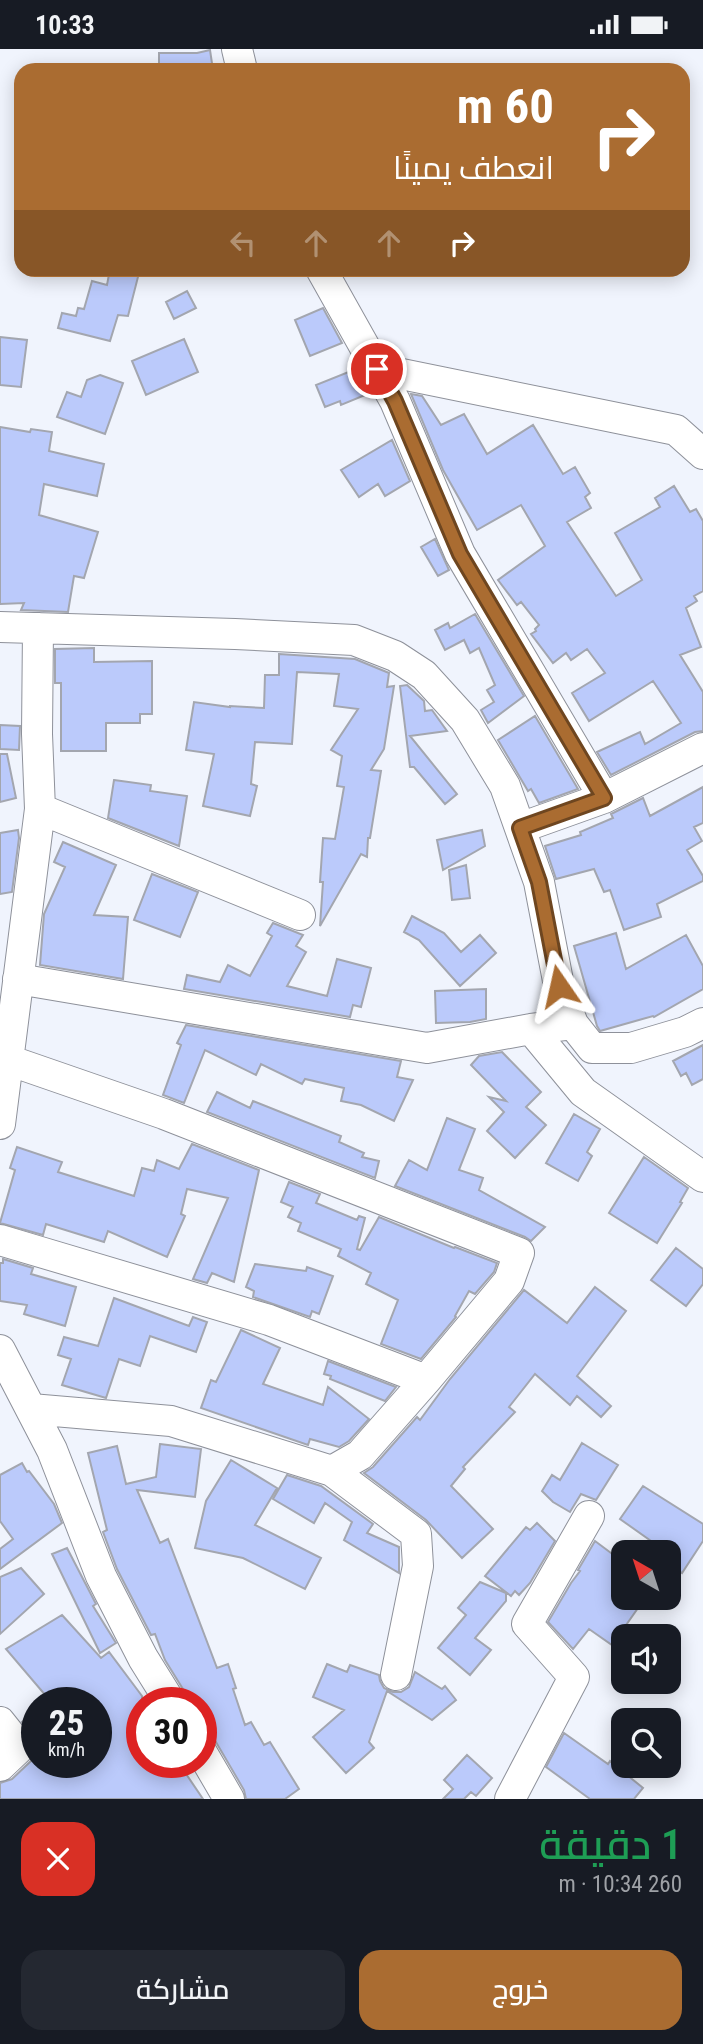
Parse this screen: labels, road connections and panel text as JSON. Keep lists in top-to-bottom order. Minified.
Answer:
{"north":"top left","page":{"status":"10:33","turn":["60 m","انعطف يمينًا"],"speed":"25 km/h","limit":"30","heading":["1 دقيقة","260 m · 10:34"],"buttons":["خروج","مشاركة"]}}
